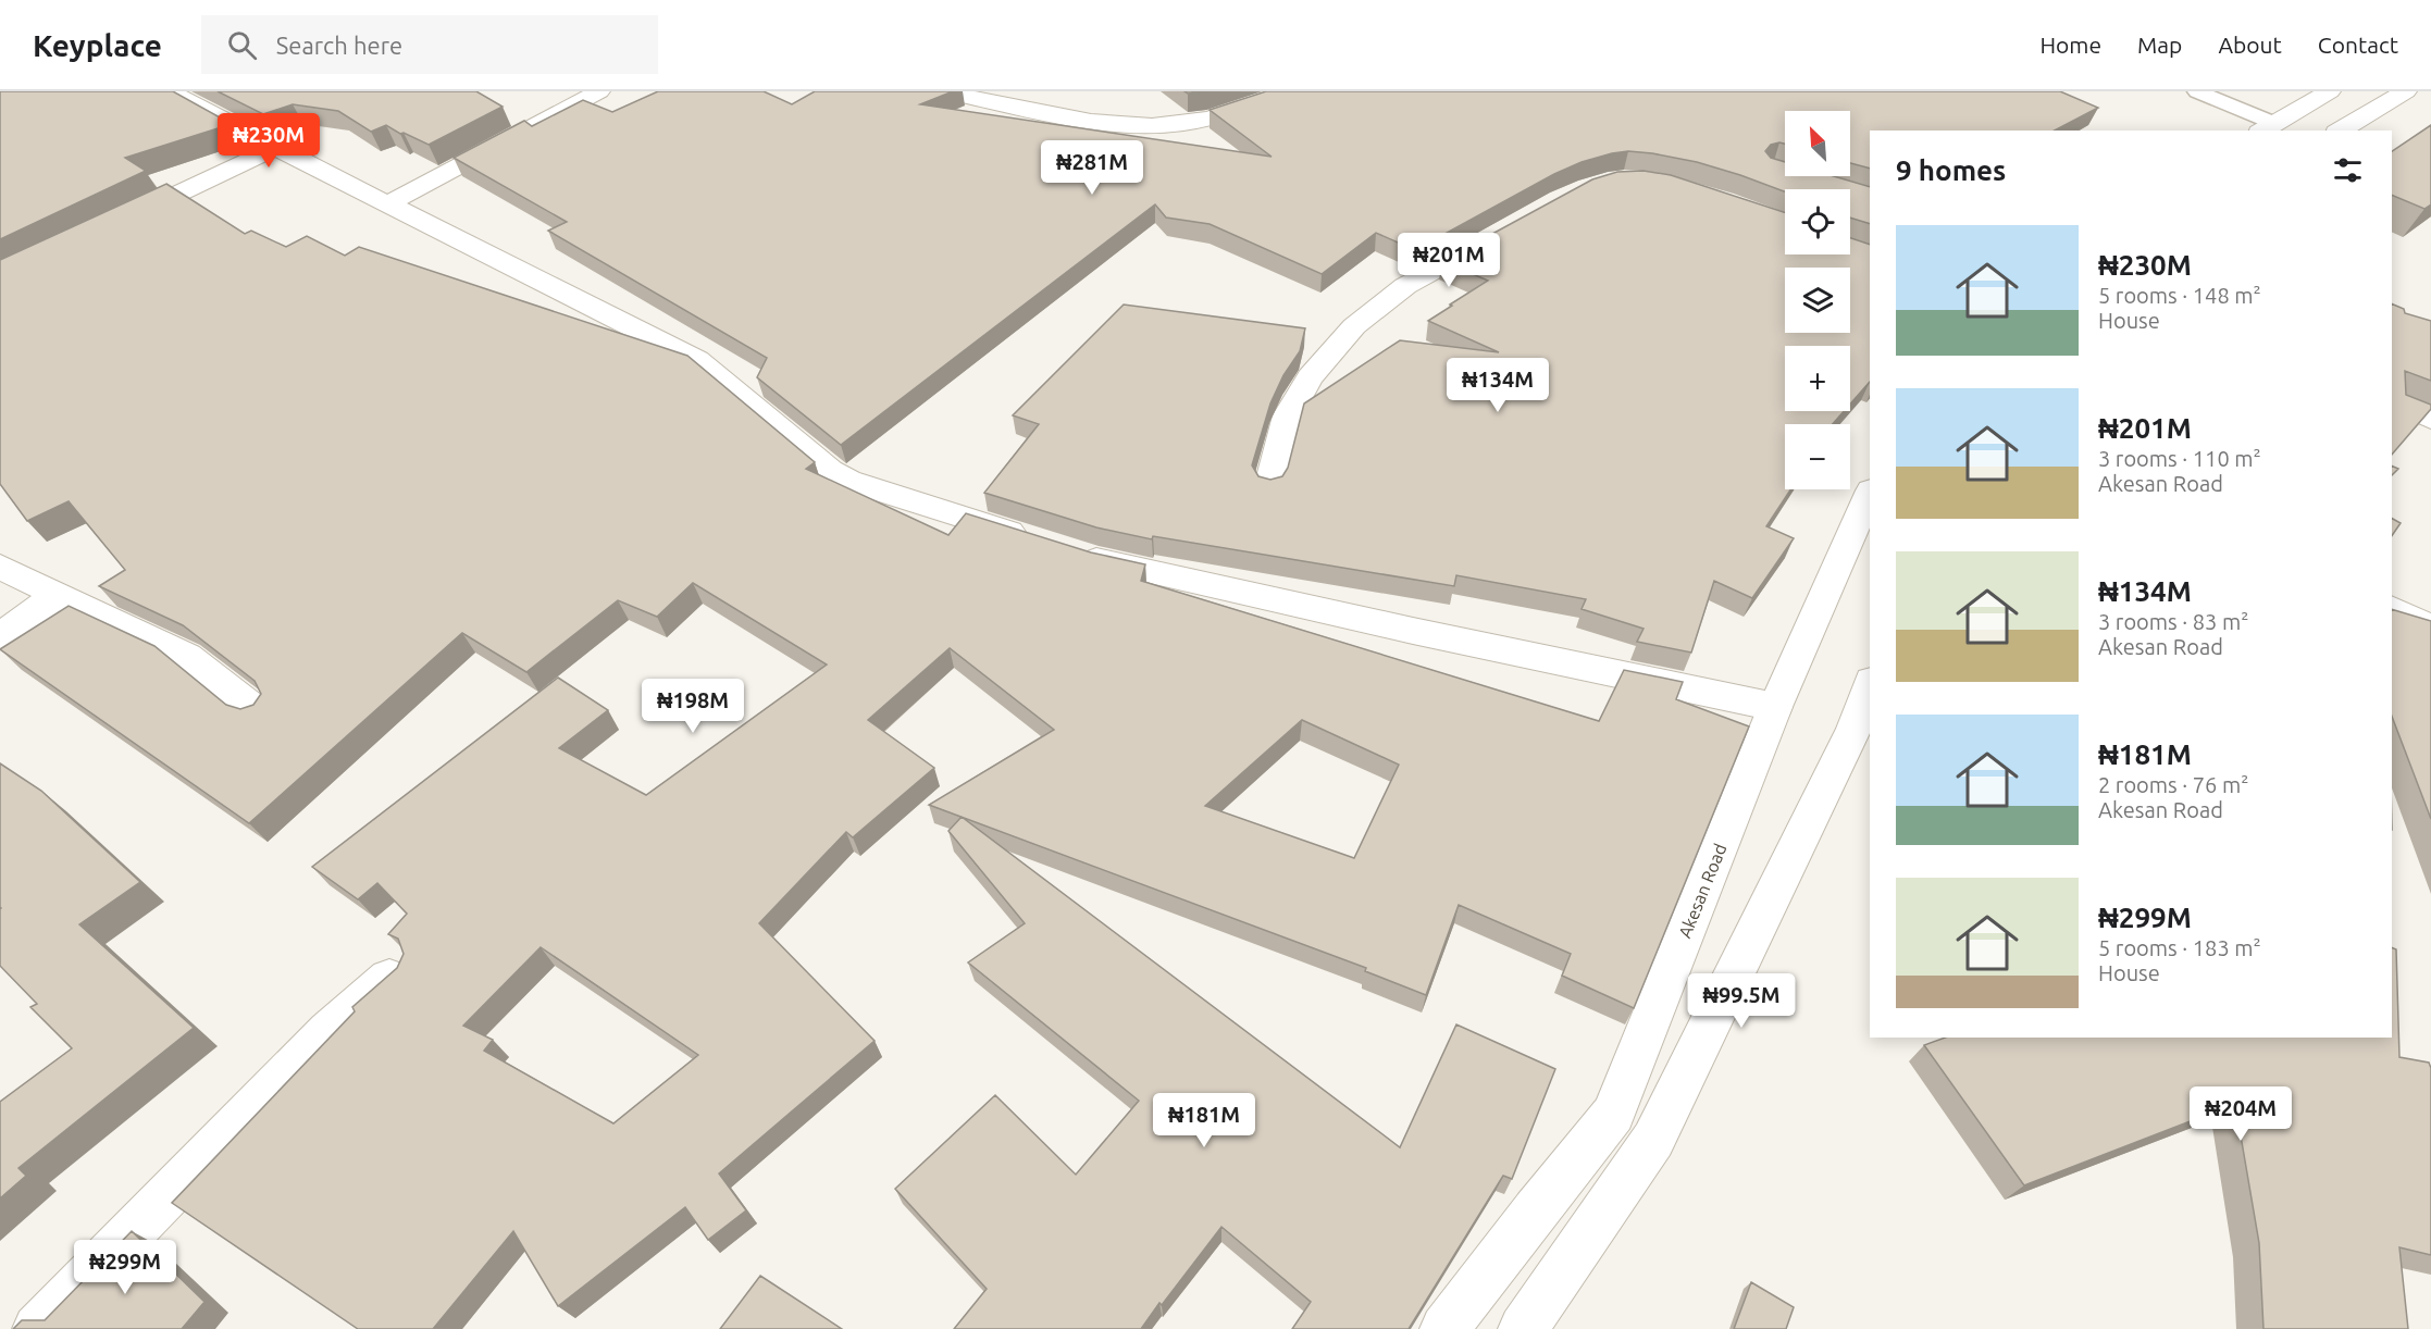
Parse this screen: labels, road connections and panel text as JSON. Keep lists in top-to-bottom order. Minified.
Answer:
{"streets":{"street":["Akesan Road"]},"north":"top left","page":{"header":"Keyplace","search":"Search here","nav":["Home","Map","About","Contact"],"map_buttons":["+","−"],"price":["₦230M","₦281M","₦201M","₦134M","₦198M","₦99.5M","₦204M","₦181M","₦299M"],"heading":"9 homes","list":[{"name":"₦230M","note":"5 rooms · 148 m² · House"},{"name":"₦201M","note":"3 rooms · 110 m² · Akesan Road"},{"name":"₦134M","note":"3 rooms · 83 m² · Akesan Road"},{"name":"₦181M","note":"2 rooms · 76 m² · Akesan Road"},{"name":"₦299M","note":"5 rooms · 183 m² · House"}]}}
